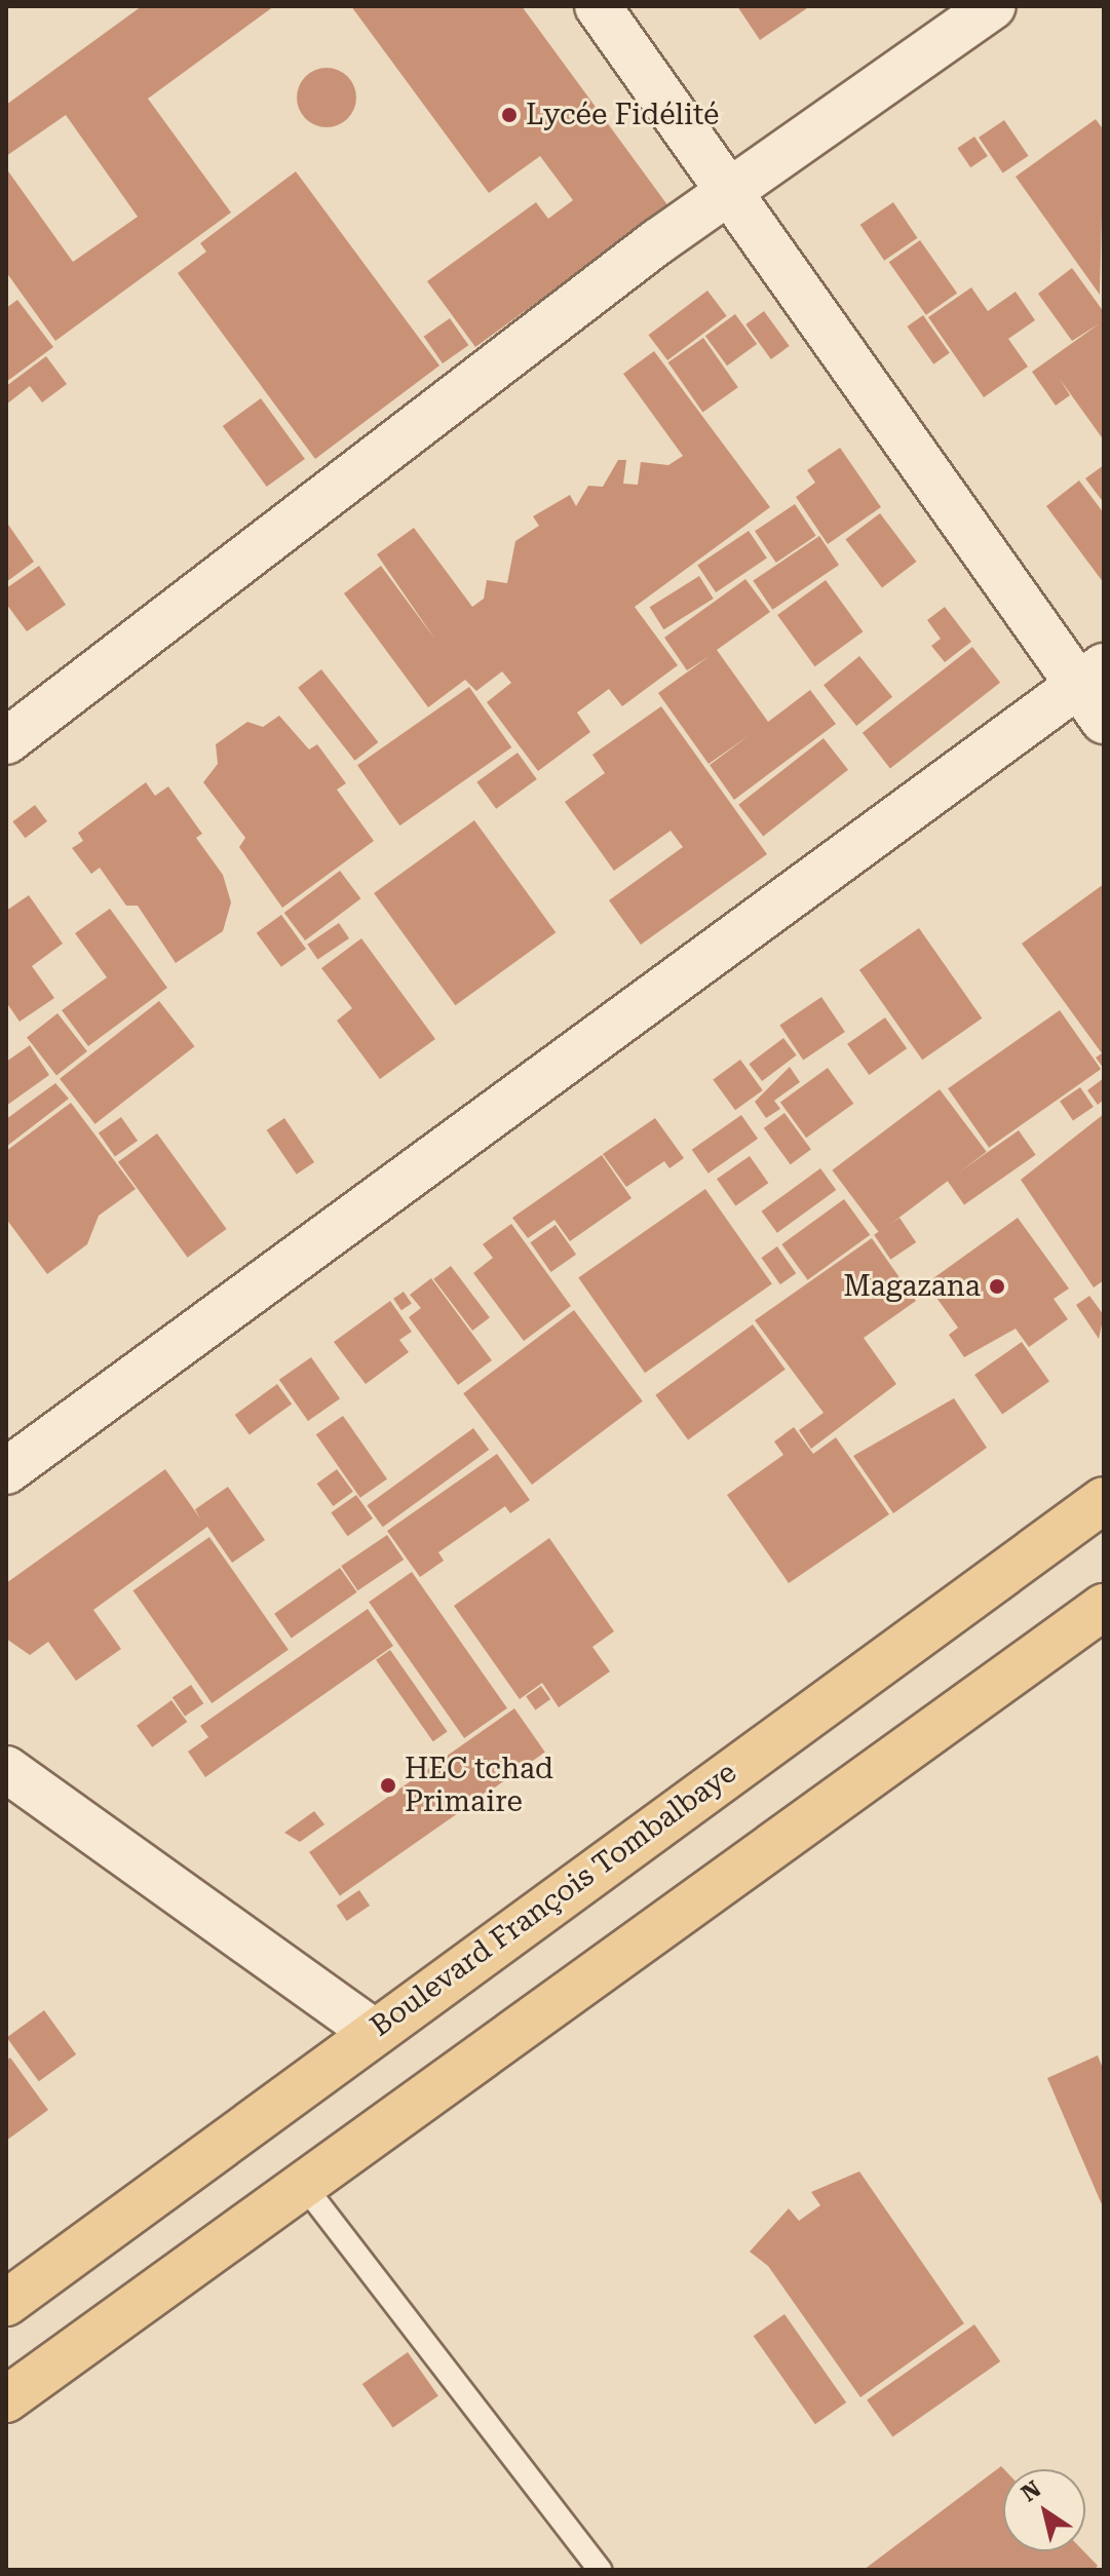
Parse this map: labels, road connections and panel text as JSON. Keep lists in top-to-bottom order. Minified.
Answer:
{"streets":{"main road":["Boulevard François Tombalbaye"]},"places":["Lycée Fidélité","Magazana","HEC tchad Primaire"],"north":"top left"}
